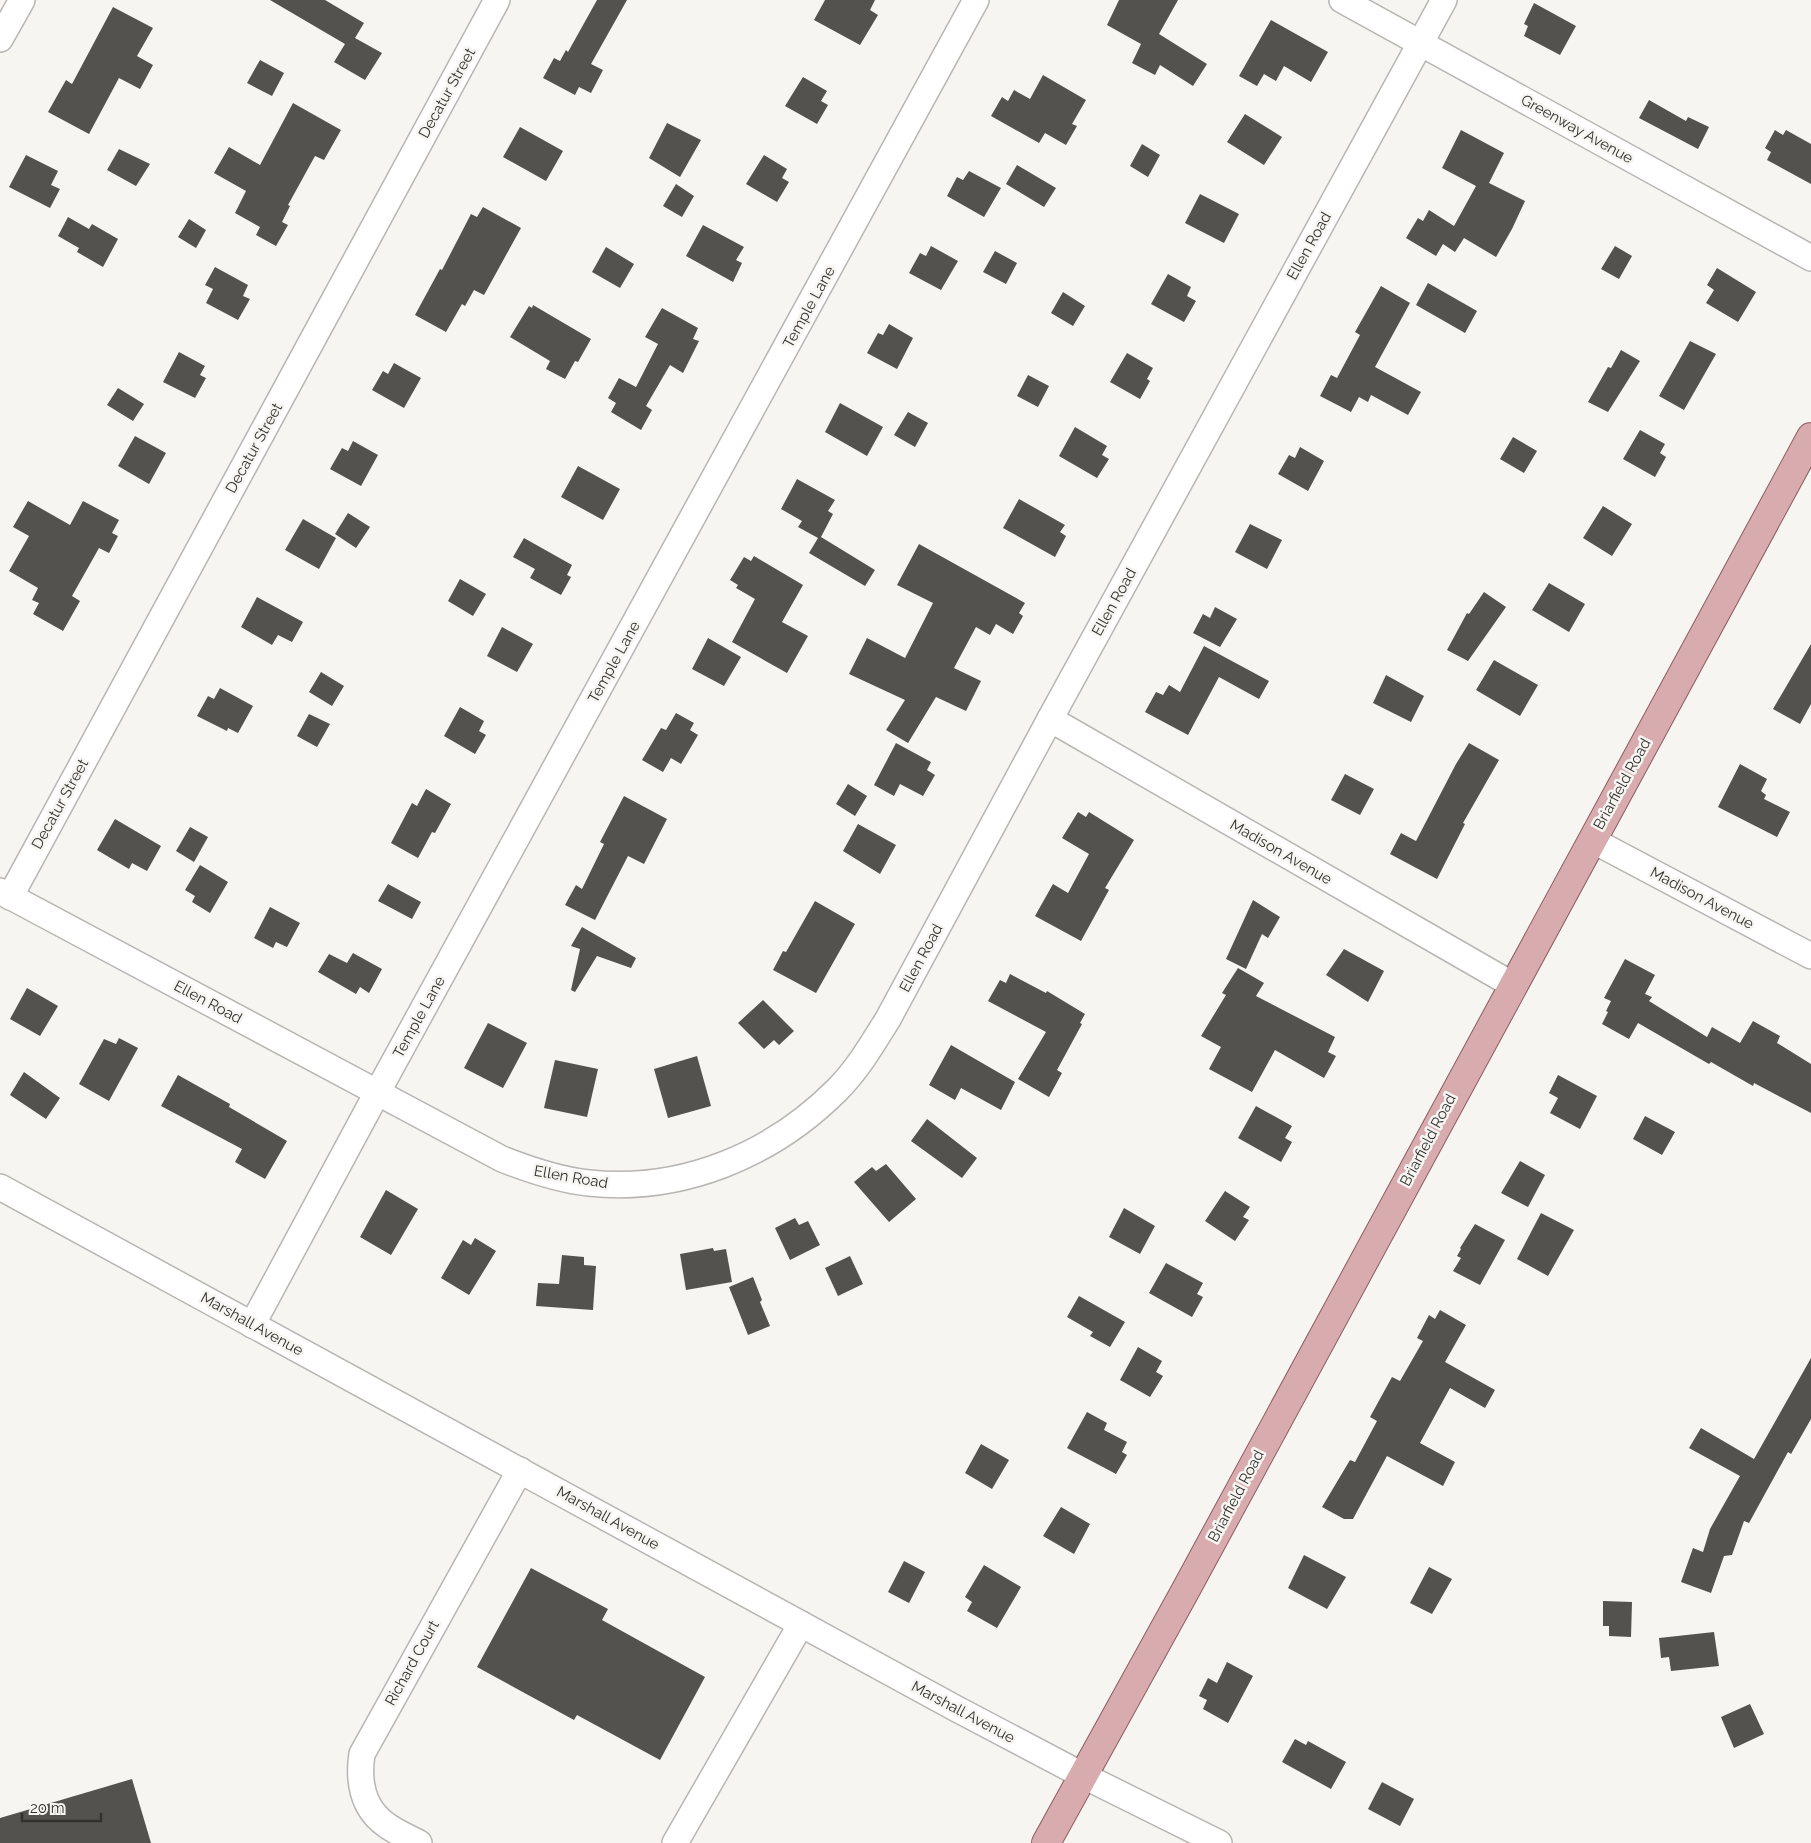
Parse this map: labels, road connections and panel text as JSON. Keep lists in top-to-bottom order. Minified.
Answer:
{"streets":{"main road":["Briarfield Road"],"street":["Decatur Street","Greenway Avenue","Ellen Road","Temple Lane","Madison Avenue","Marshall Avenue","Richard Court"]},"crossings":[["Decatur Street","Ellen Road"],["Greenway Avenue","Ellen Road"],["Ellen Road","Temple Lane"],["Ellen Road","Madison Avenue"],["Temple Lane","Marshall Avenue"],["Briarfield Road","Madison Avenue"],["Briarfield Road","Marshall Avenue"],["Marshall Avenue","Richard Court"]],"scale_bar":"20 m"}
